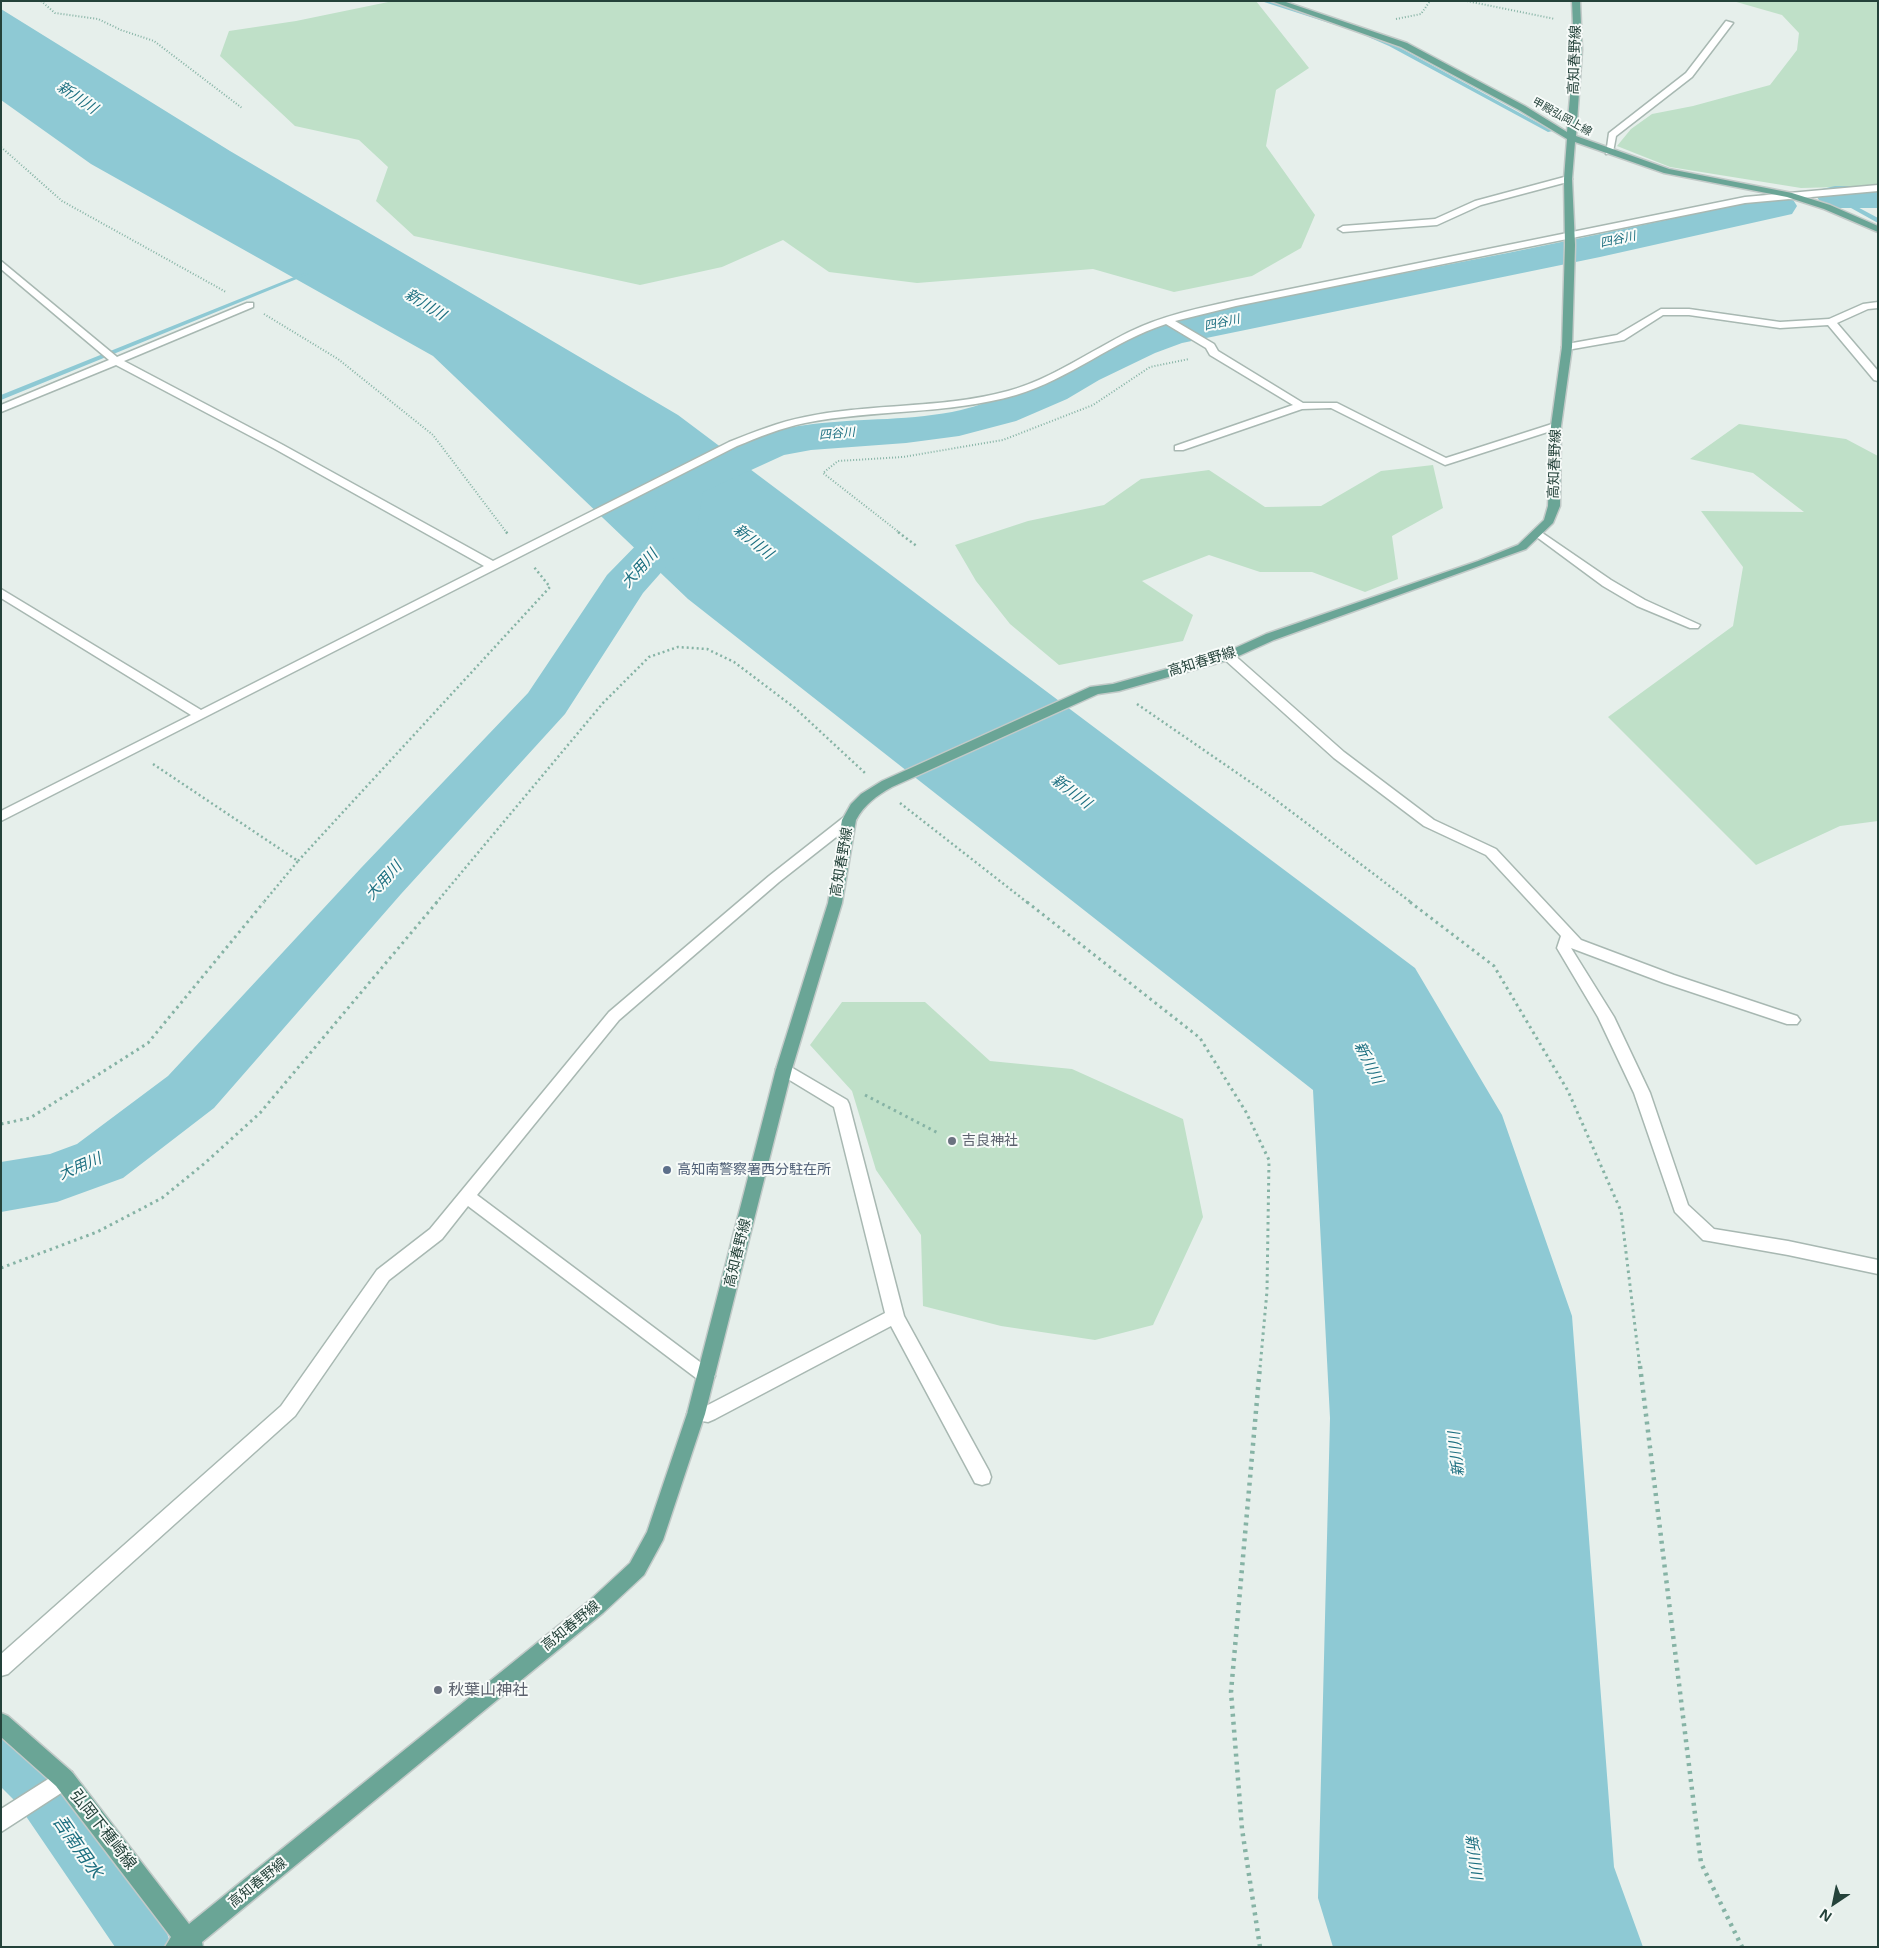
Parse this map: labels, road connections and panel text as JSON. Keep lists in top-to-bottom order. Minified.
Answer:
{"streets":{"main road":["高知春野線","甲殿弘岡上線","弘岡下種崎線"]},"crossings":[["高知春野線","甲殿弘岡上線"],["高知春野線","弘岡下種崎線"]],"water":["新川川","四谷川","大用川","吾南用水"],"places":["吉良神社","高知南警察署西分駐在所","秋葉山神社"],"north":"bottom left"}
